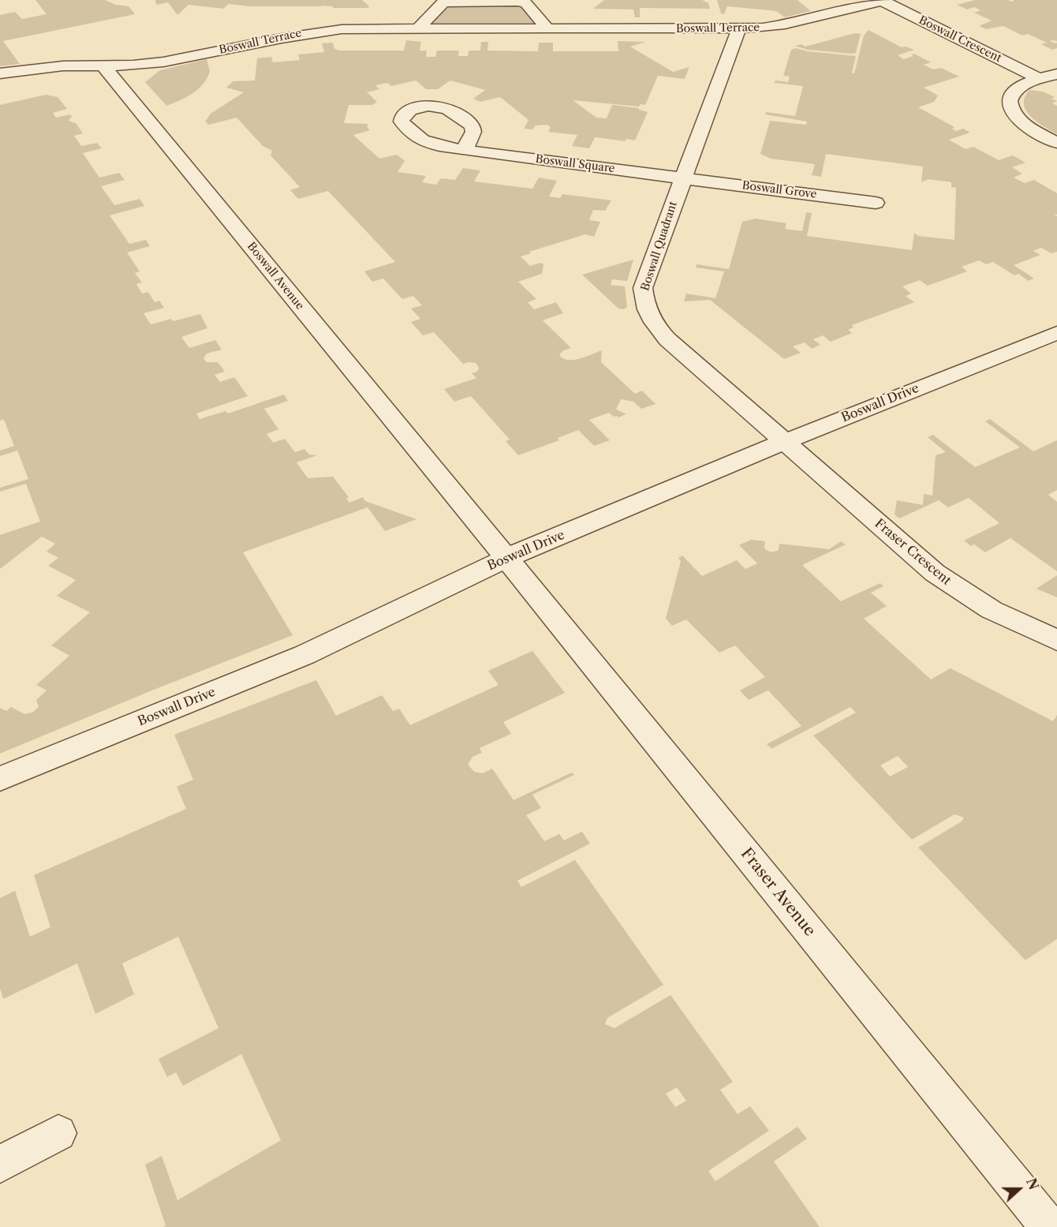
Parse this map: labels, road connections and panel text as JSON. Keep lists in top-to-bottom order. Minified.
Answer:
{"streets":{"street":["Boswall Terrace","Boswall Crescent","Boswall Square","Boswall Grove","Boswall Quadrant","Boswall Avenue","Boswall Drive","Fraser Crescent","Fraser Avenue"]},"crossings":[["Boswall Terrace","Boswall Crescent"],["Boswall Terrace","Boswall Quadrant"],["Boswall Terrace","Boswall Avenue"],["Boswall Square","Boswall Grove"],["Boswall Square","Boswall Quadrant"],["Boswall Grove","Boswall Quadrant"],["Boswall Quadrant","Boswall Drive"],["Boswall Quadrant","Fraser Crescent"],["Boswall Avenue","Boswall Drive"],["Boswall Avenue","Fraser Avenue"],["Boswall Drive","Fraser Crescent"],["Boswall Drive","Fraser Avenue"]],"north":"right"}
